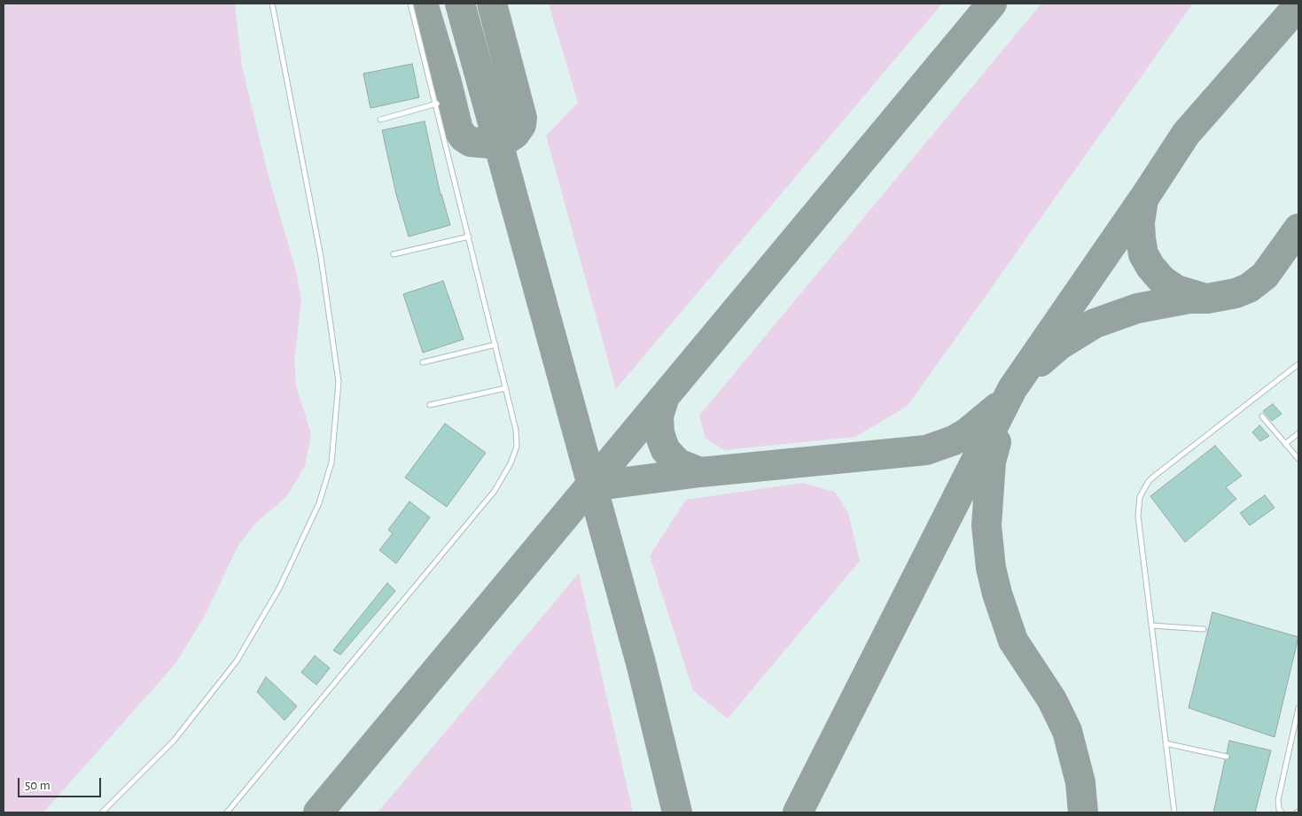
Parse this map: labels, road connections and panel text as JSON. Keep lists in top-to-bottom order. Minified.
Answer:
{"scale_bar":"50 m"}
